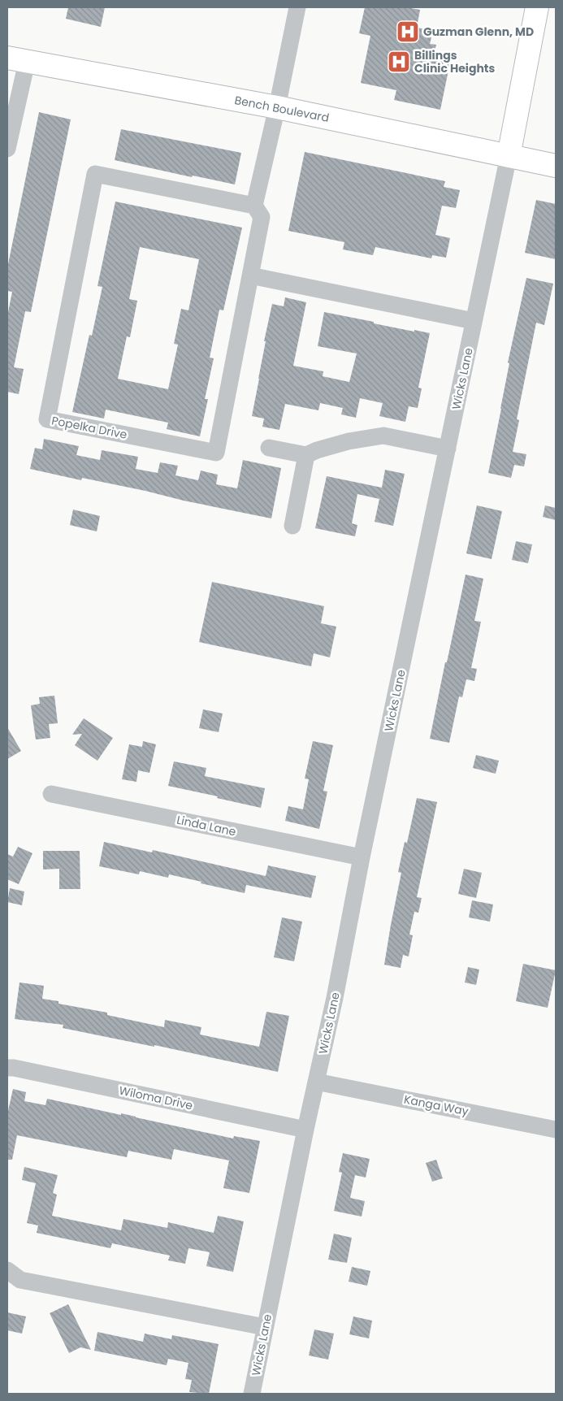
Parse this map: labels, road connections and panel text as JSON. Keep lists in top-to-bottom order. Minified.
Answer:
{"streets":{"main road":["Bench Boulevard","Wicks Lane"],"street":["Popelka Drive","Linda Lane","Wiloma Drive","Kanga Way"]},"crossings":[["Bench Boulevard","Wicks Lane"],["Wicks Lane","Linda Lane"],["Wicks Lane","Wiloma Drive"],["Wicks Lane","Kanga Way"]],"places":{"hospital":["Guzman Glenn, MD","Billings Clinic Heights"]}}
